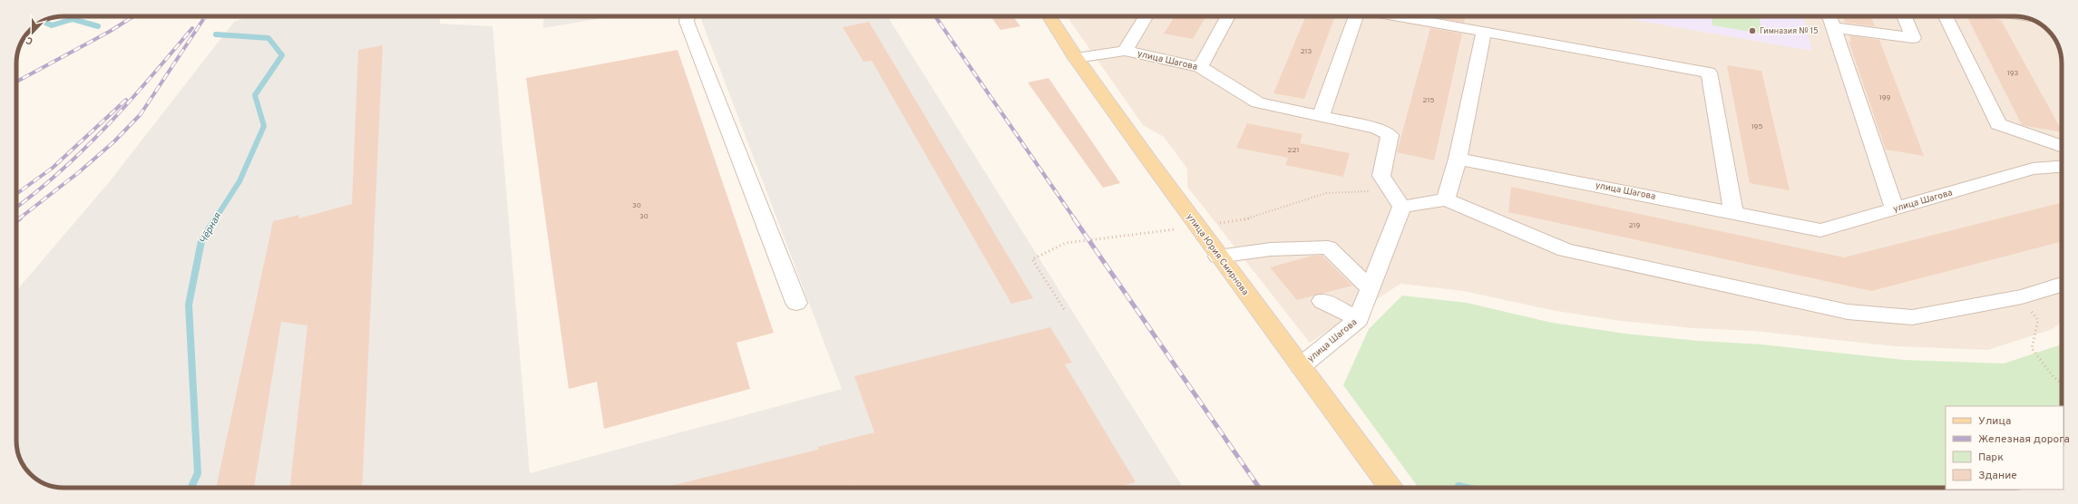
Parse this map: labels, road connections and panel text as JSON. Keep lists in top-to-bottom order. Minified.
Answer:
{"streets":{"main road":["улица Юрия Смирнова"],"lane":["улица Шагова"]},"crossings":[["улица Шагова","улица Юрия Смирнова"]],"water":["Чёрная"],"places":["Гимназия № 15"],"house_numbers":["213","193","199","215","195","221","30","30","219"],"legend":["Улица","Железная дорога","Парк","Здание"],"north":"bottom"}
